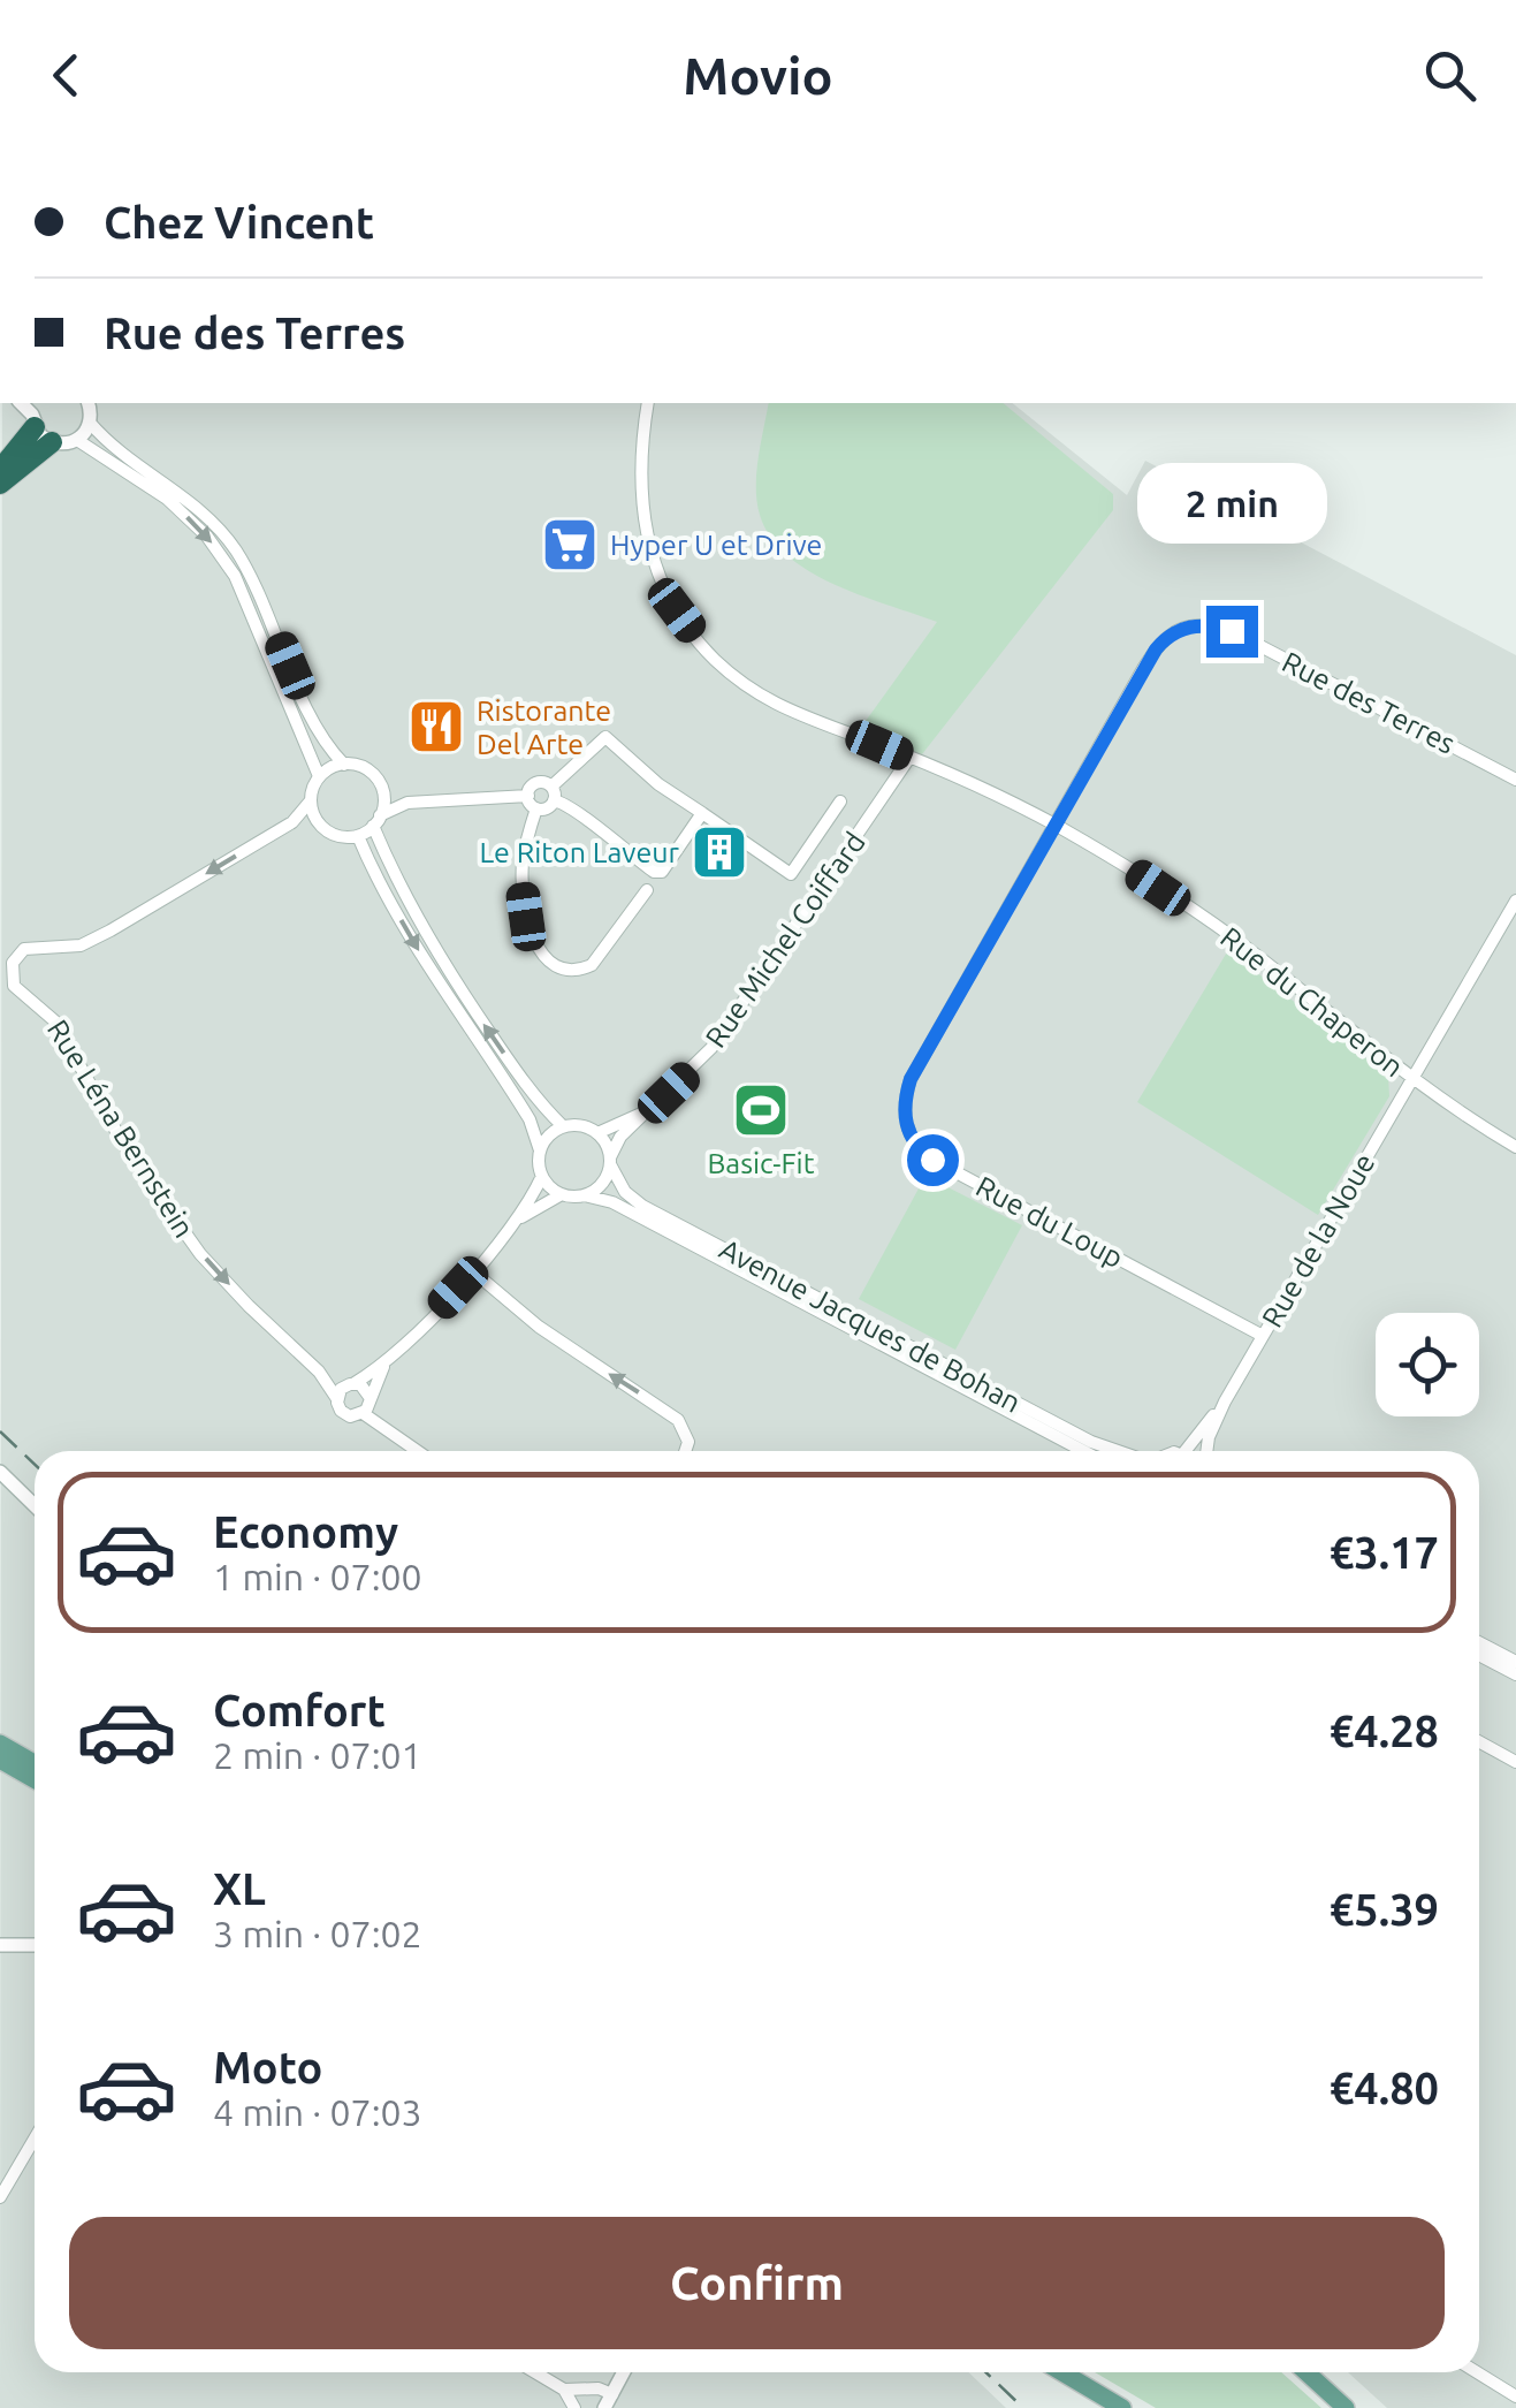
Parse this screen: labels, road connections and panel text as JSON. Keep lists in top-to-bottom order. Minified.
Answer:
{"streets":{"street":["Rue des Terres","Rue Michel Coiffard","Rue du Chaperon","Rue Léna Bernstein","Rue du Loup","Rue de la Noue","Avenue Jacques de Bohan"]},"crossings":[["Rue des Terres","Rue du Chaperon"],["Rue des Terres","Rue du Loup"],["Rue Michel Coiffard","Rue du Chaperon"],["Rue Michel Coiffard","Avenue Jacques de Bohan"],["Rue du Chaperon","Rue du Loup"],["Rue du Chaperon","Rue de la Noue"],["Rue du Loup","Rue de la Noue"]],"places":{"supermarket":["Hyper U et Drive"],"restaurant":["Ristorante Del Arte"],"building":["Le Riton Laveur"],"sports":["Basic-Fit"]},"page":{"header":"Movio","banner":["Chez Vincent","Rue des Terres"],"bubble":"2 min","list":[{"name":"Economy","note":"1 min · 07:00","value":"€3.17"},{"name":"Comfort","note":"2 min · 07:01","value":"€4.28"},{"name":"XL","note":"3 min · 07:02","value":"€5.39"},{"name":"Moto","note":"4 min · 07:03","value":"€4.80"}],"buttons":"Confirm"}}
